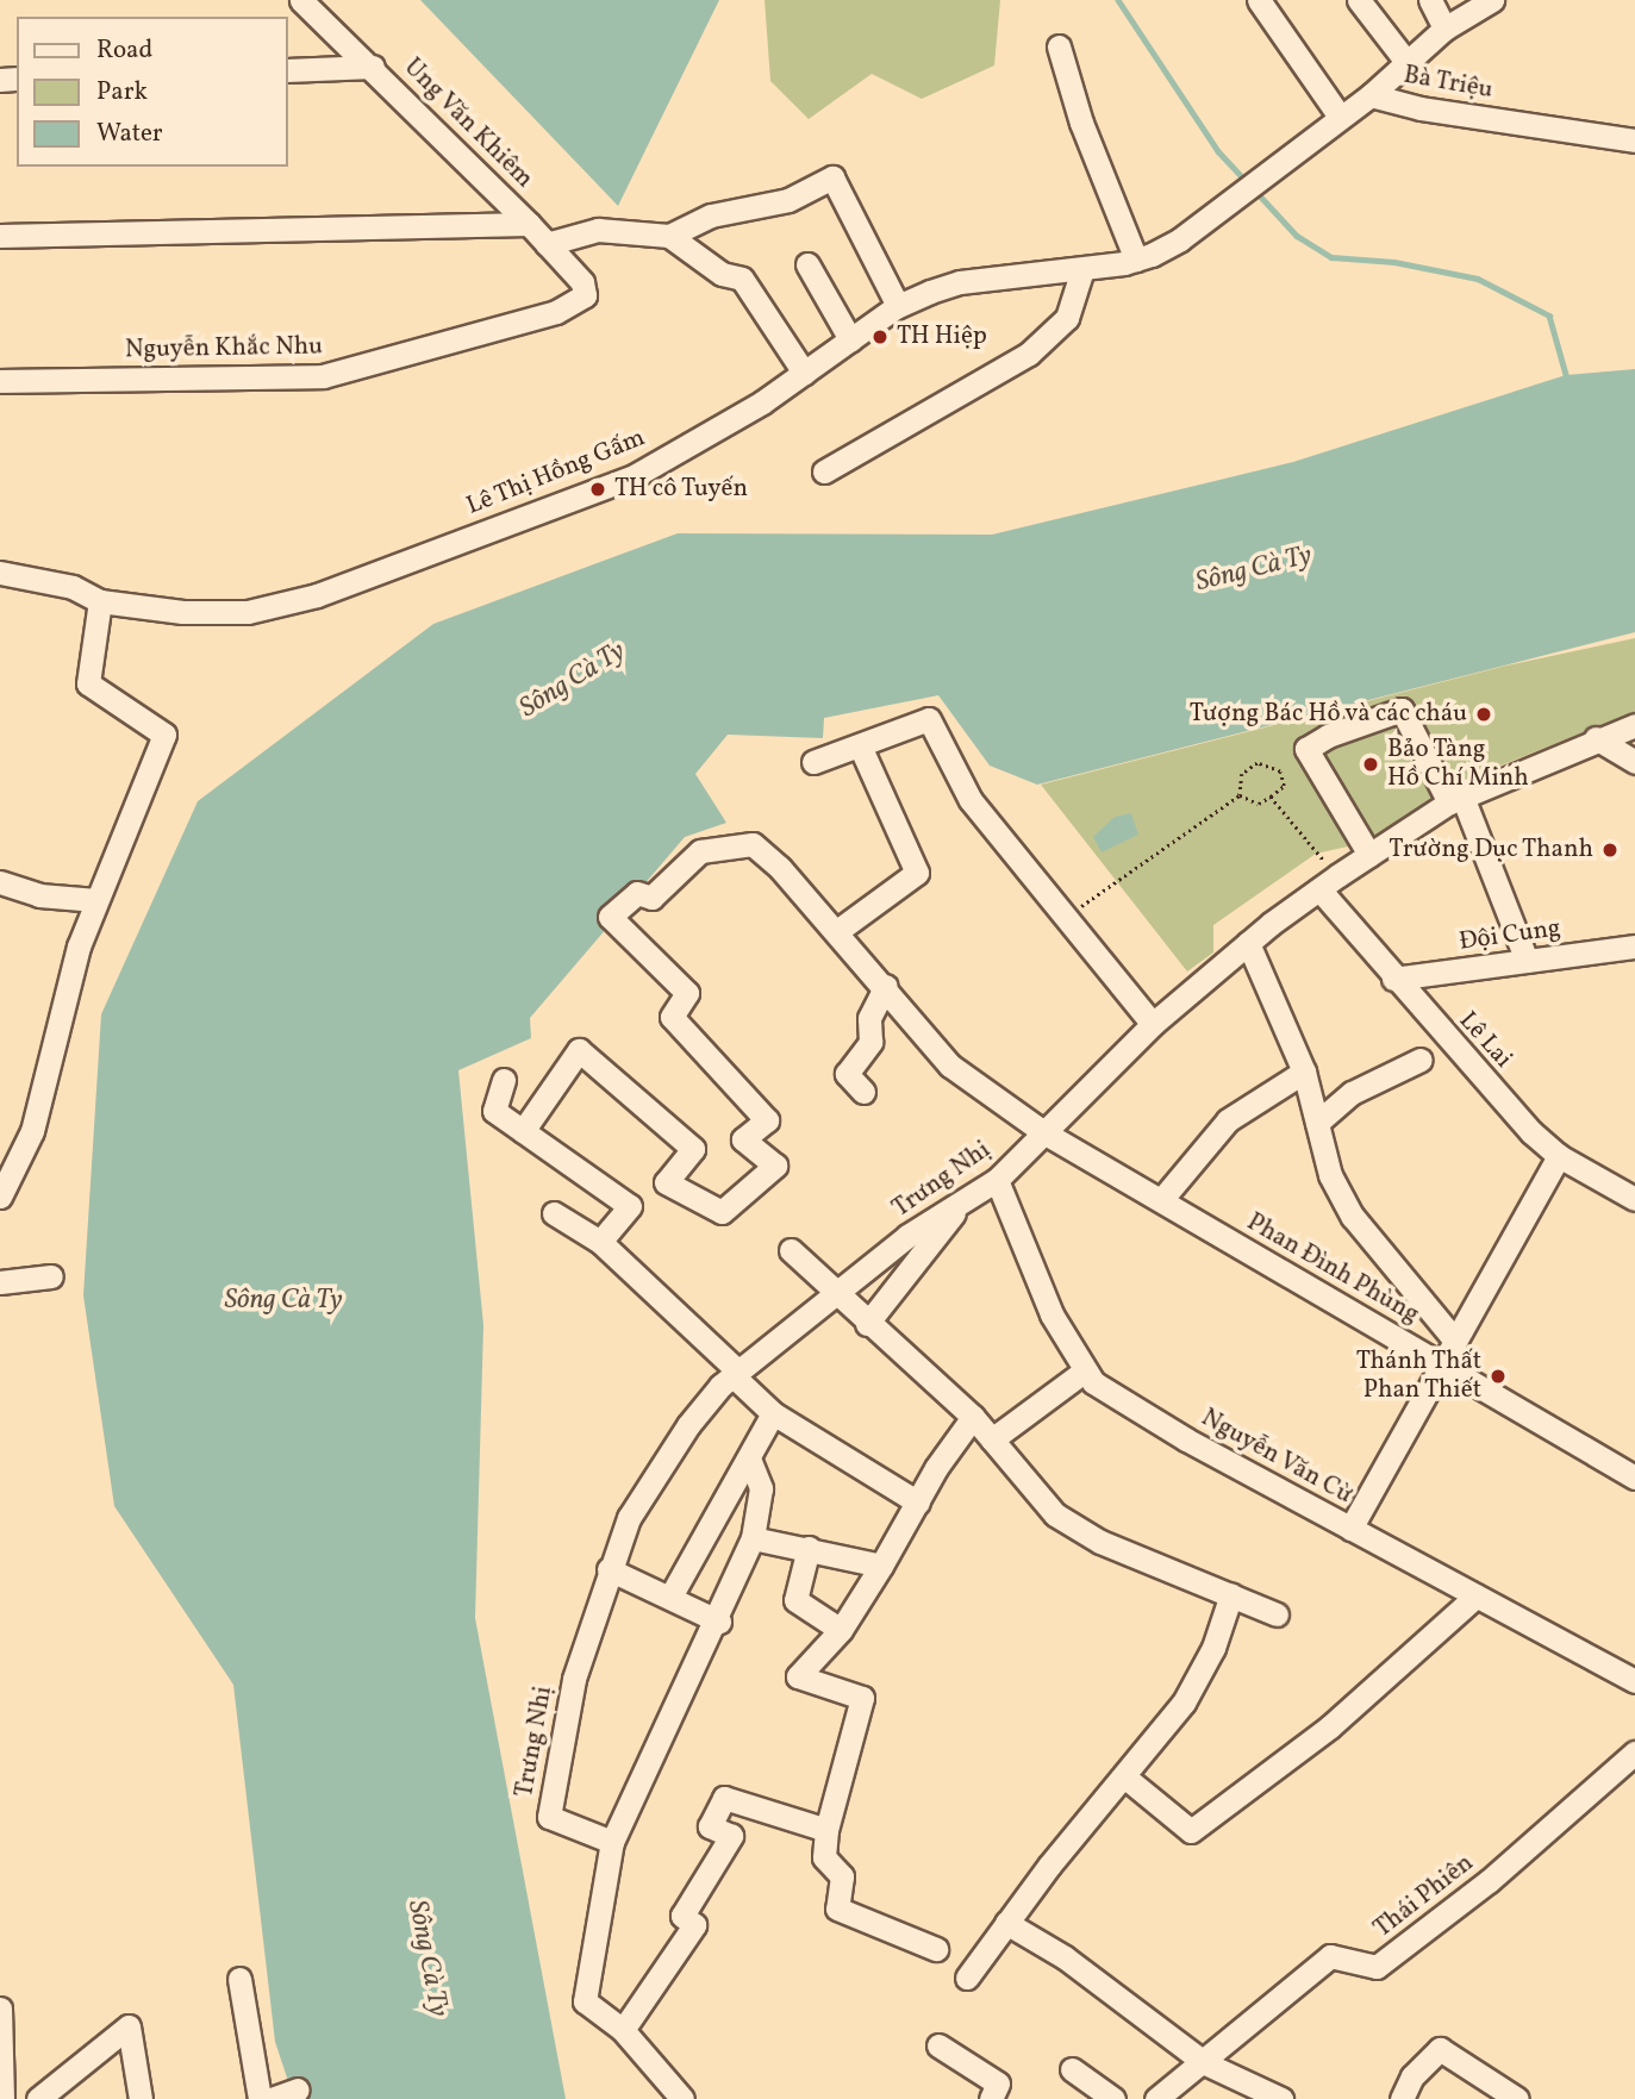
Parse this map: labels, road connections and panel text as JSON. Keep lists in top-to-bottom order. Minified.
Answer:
{"streets":{"street":["Bà Triệu","Ung Văn Khiêm","Nguyễn Khắc Nhu","Lê Thị Hồng Gấm","Đội Cung","Lê Lai","Trưng Nhị","Phan Đình Phùng","Nguyễn Văn Cừ","Thái Phiên"]},"crossings":[["Bà Triệu","Lê Thị Hồng Gấm"],["Ung Văn Khiêm","Nguyễn Khắc Nhu"],["Đội Cung","Lê Lai"],["Lê Lai","Trưng Nhị"],["Trưng Nhị","Phan Đình Phùng"],["Trưng Nhị","Nguyễn Văn Cừ"]],"water":["Sông Cà Ty"],"places":["TH Hiệp","TH cô Tuyến","Tượng Bác Hồ và các cháu","Bảo Tàng Hồ Chí Minh","Trường Dục Thanh","Thánh Thất Phan Thiết"],"legend":["Road","Park","Water"]}
